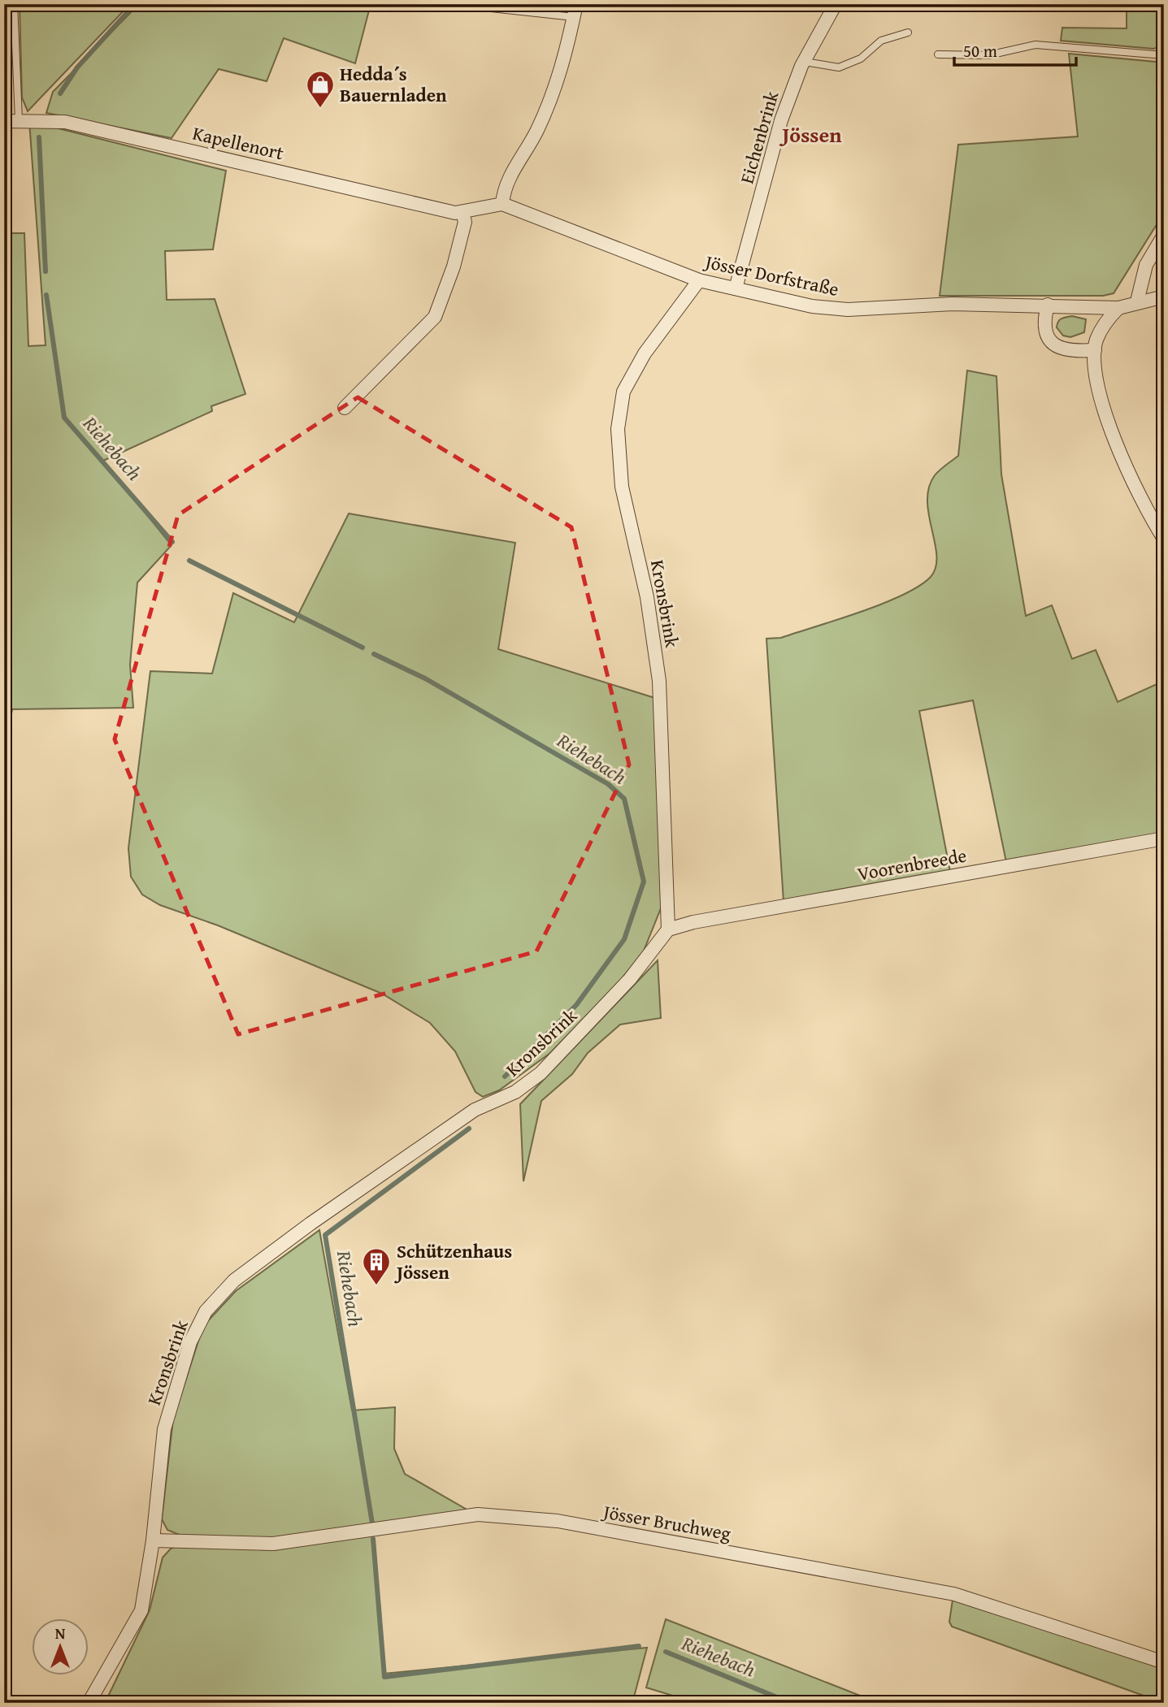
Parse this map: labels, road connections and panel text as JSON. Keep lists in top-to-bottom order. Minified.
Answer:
{"streets":{"street":["Eichenbrink","Kapellenort","Jösser Dorfstraße","Kronsbrink","Voorenbreede","Jösser Bruchweg"]},"crossings":[["Eichenbrink","Jösser Dorfstraße"],["Kapellenort","Jösser Dorfstraße"],["Jösser Dorfstraße","Kronsbrink"],["Kronsbrink","Voorenbreede"],["Kronsbrink","Jösser Bruchweg"]],"districts":["Jössen"],"water":["Riehebach"],"places":{"shop":["Hedda´s Bauernladen"],"building":["Schützenhaus Jössen"]},"scale_bar":"50 m","north":"top"}
